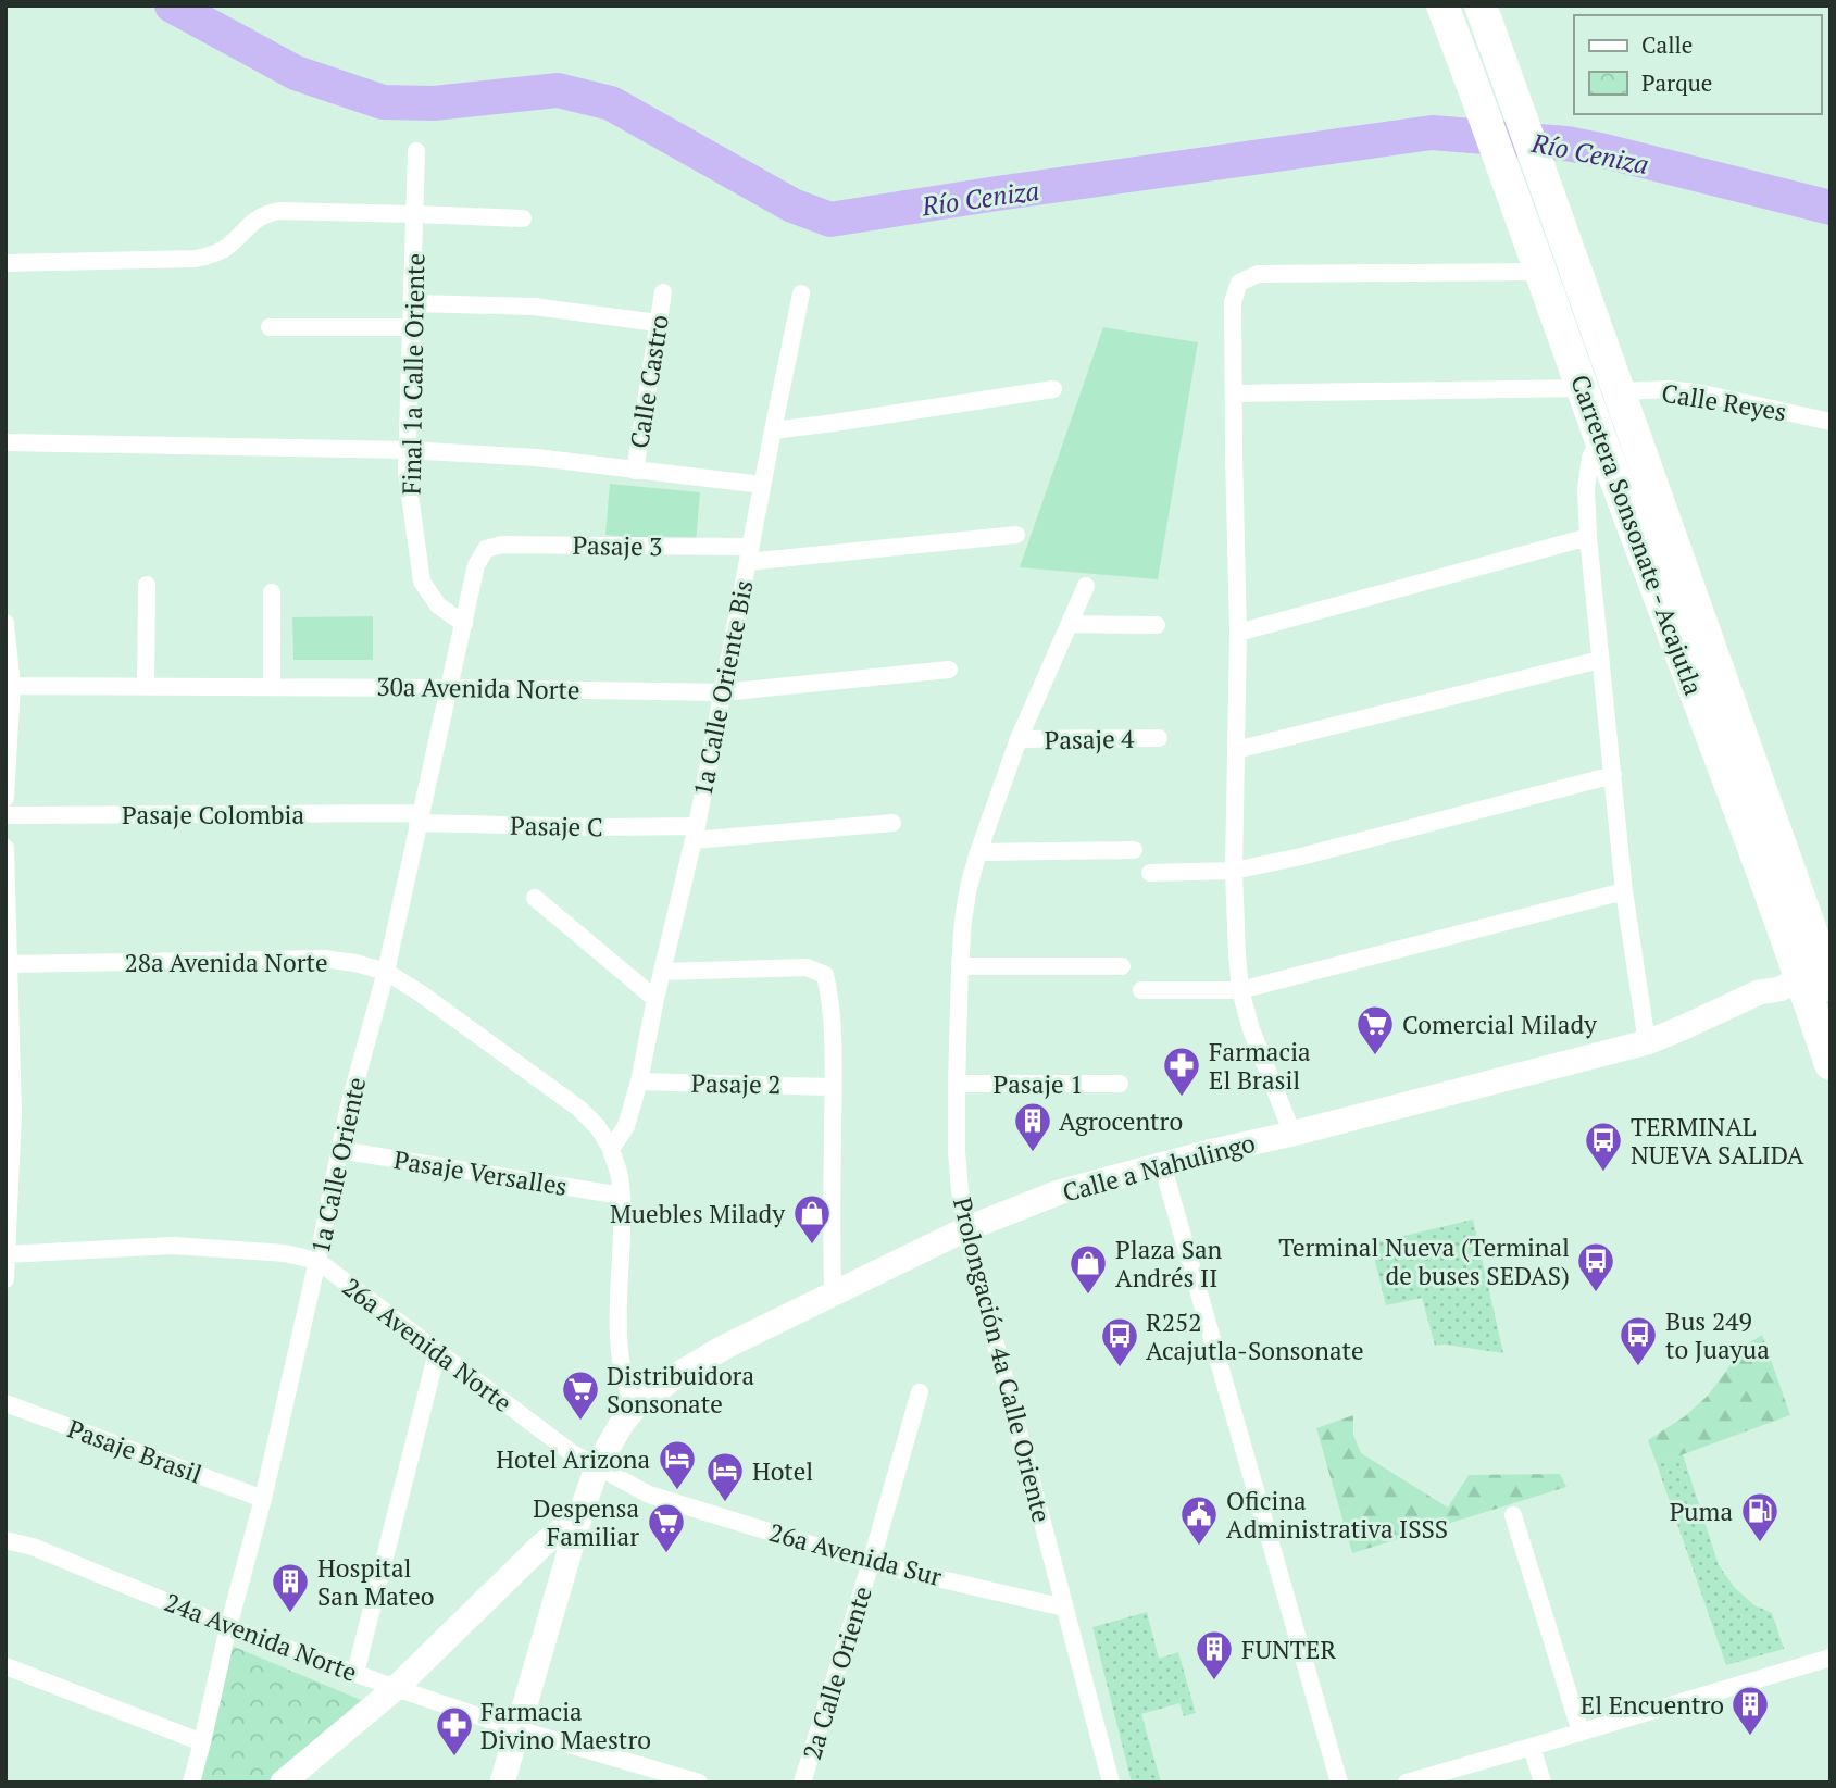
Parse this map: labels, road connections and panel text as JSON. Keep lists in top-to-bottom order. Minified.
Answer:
{"streets":{"highway":["Carretera Sonsonate - Acajutla"],"street":["Final 1a Calle Oriente","Calle Castro","Calle Reyes","Pasaje 3","30a Avenida Norte","1a Calle Oriente Bis","Pasaje 4","Pasaje Colombia","Pasaje C","28a Avenida Norte","Pasaje 2","Pasaje 1","1a Calle Oriente","Calle a Nahulingo","Pasaje Versalles","26a Avenida Norte","Prolongación 4a Calle Oriente","Pasaje Brasil","26a Avenida Sur","24a Avenida Norte","2a Calle Oriente"]},"crossings":[["Final 1a Calle Oriente","1a Calle Oriente"],["Calle Reyes","Carretera Sonsonate - Acajutla"],["Carretera Sonsonate - Acajutla","Calle a Nahulingo"],["Pasaje 3","1a Calle Oriente Bis"],["Pasaje 3","1a Calle Oriente"],["30a Avenida Norte","1a Calle Oriente Bis"],["30a Avenida Norte","1a Calle Oriente"],["1a Calle Oriente Bis","Pasaje C"],["1a Calle Oriente Bis","28a Avenida Norte"],["1a Calle Oriente Bis","Pasaje 2"],["Pasaje 4","Prolongación 4a Calle Oriente"],["Pasaje Colombia","Pasaje C"],["Pasaje Colombia","1a Calle Oriente"],["Pasaje C","1a Calle Oriente"],["28a Avenida Norte","1a Calle Oriente"],["Pasaje 1","Prolongación 4a Calle Oriente"],["1a Calle Oriente","Pasaje Versalles"],["1a Calle Oriente","26a Avenida Norte"],["1a Calle Oriente","Pasaje Brasil"],["1a Calle Oriente","24a Avenida Norte"],["Calle a Nahulingo","26a Avenida Norte"],["Calle a Nahulingo","Prolongación 4a Calle Oriente"],["Calle a Nahulingo","24a Avenida Norte"],["26a Avenida Norte","26a Avenida Sur"],["Prolongación 4a Calle Oriente","26a Avenida Sur"],["26a Avenida Sur","2a Calle Oriente"]],"water":["Río Ceniza"],"places":{"supermarket":["Comercial Milady","Distribuidora Sonsonate","Despensa Familiar"],"pharmacy":["Farmacia El Brasil","Farmacia Divino Maestro"],"building":["Agrocentro","Hospital San Mateo","FUNTER","El Encuentro"],"bus stop":["TERMINAL NUEVA SALIDA","Terminal Nueva (Terminal de buses SEDAS)","Bus 249 to Juayua","R252 Acajutla-Sonsonate"],"shop":["Muebles Milady","Plaza San Andrés II"],"hotel":["Hotel Arizona","Hotel"],"fuel station":["Puma"],"public building":["Oficina Administrativa ISSS"]},"legend":["Calle","Parque"]}
